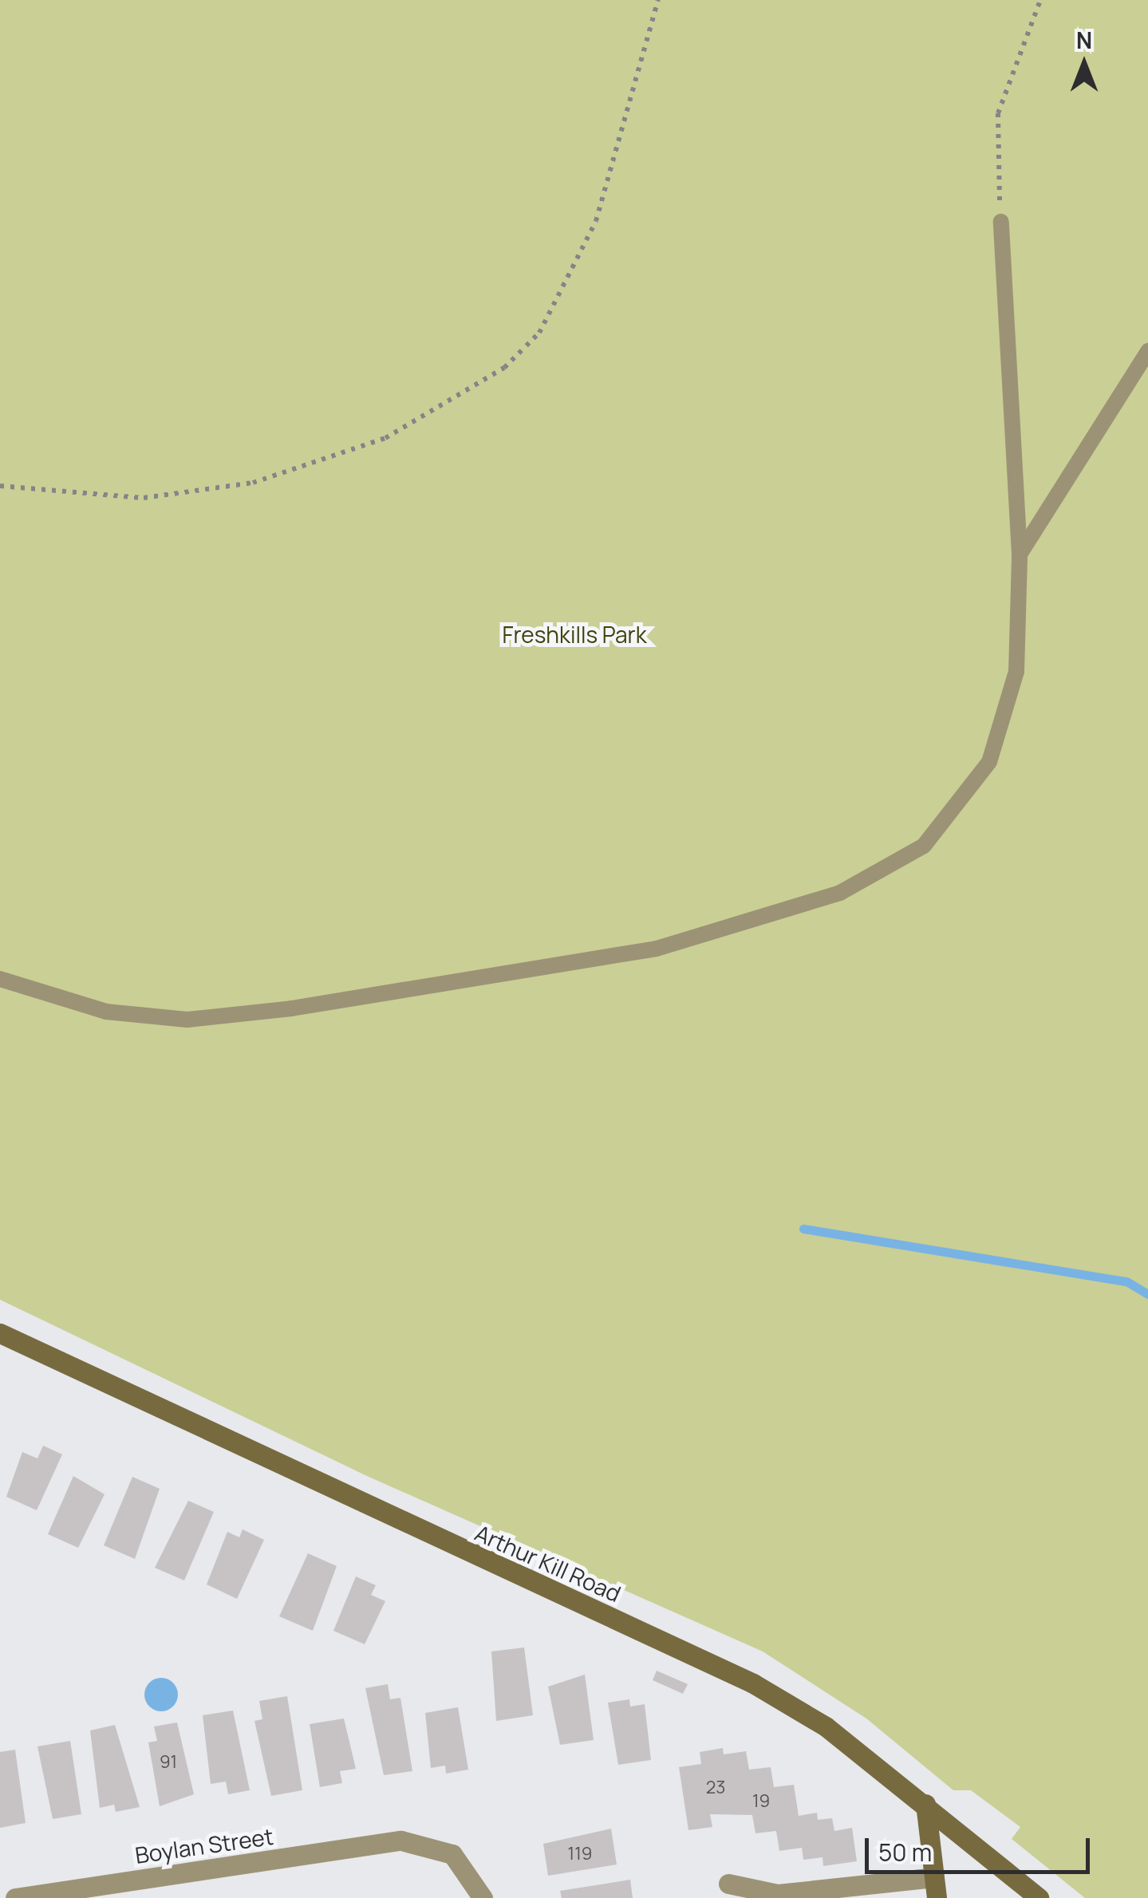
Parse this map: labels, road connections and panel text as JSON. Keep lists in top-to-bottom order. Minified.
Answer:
{"streets":{"street":["Arthur Kill Road","Boylan Street"]},"parks":["Freshkills Park"],"house_numbers":["91","23","19","119"],"scale_bar":"50 m","north":"top"}
